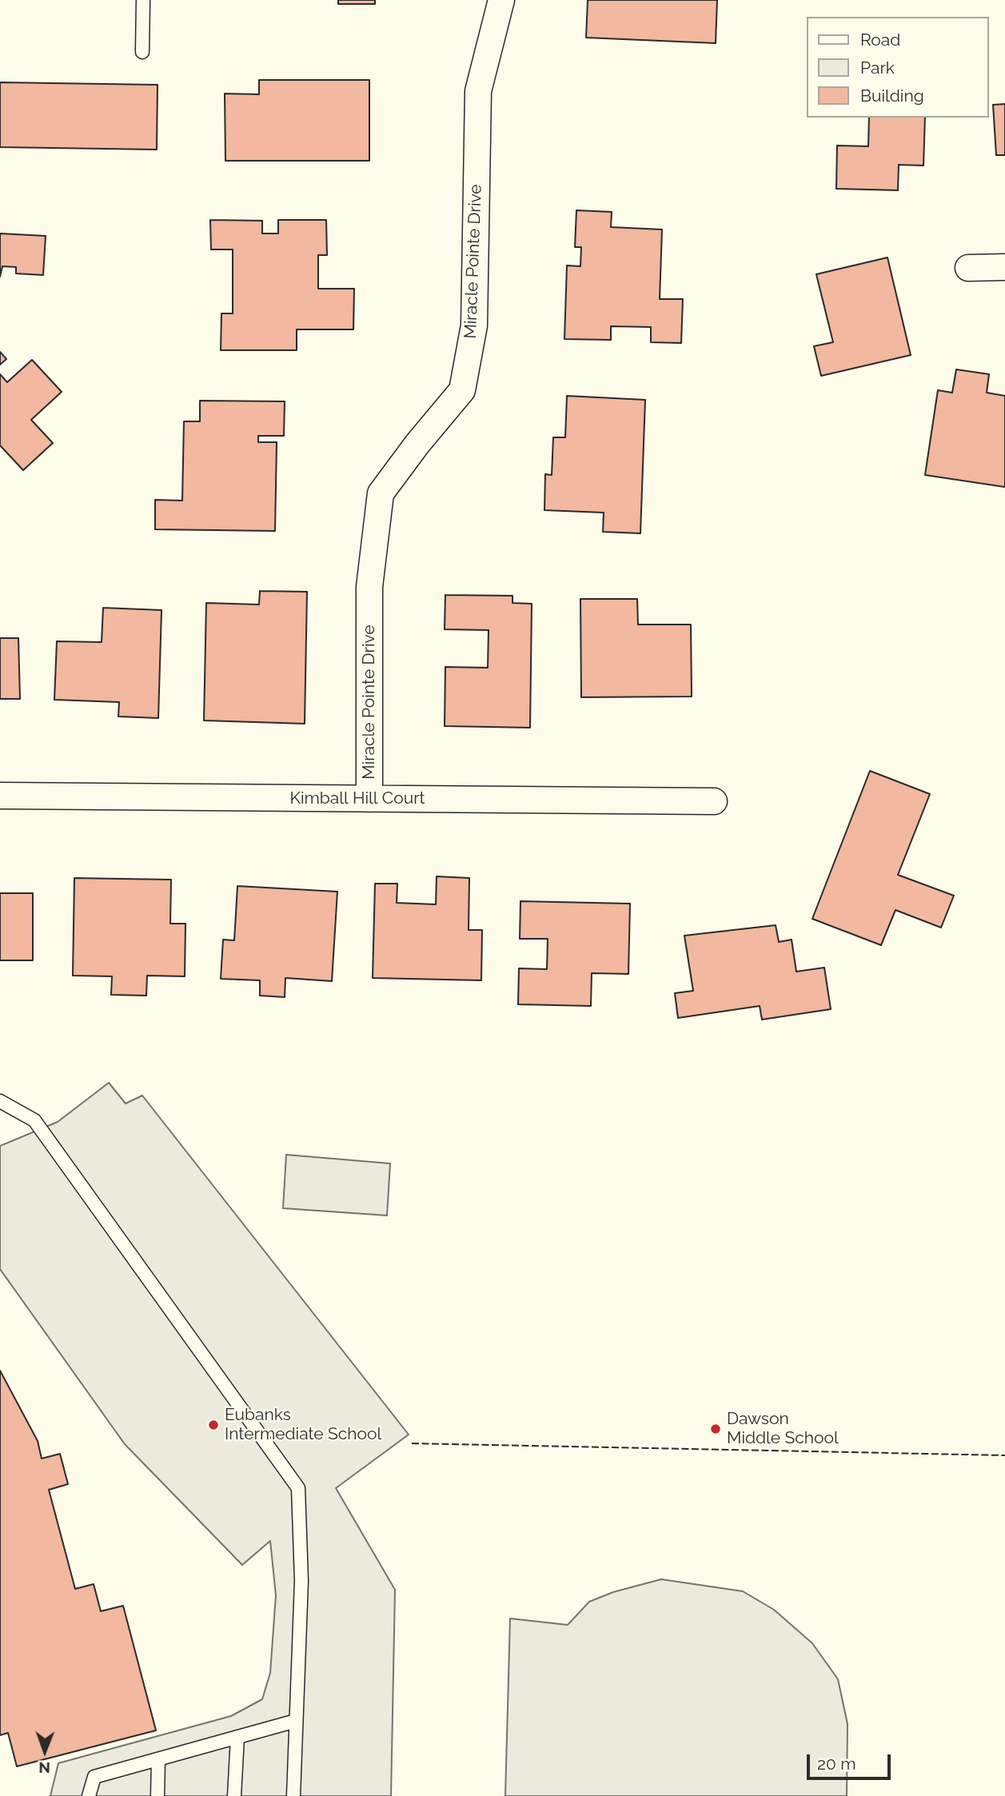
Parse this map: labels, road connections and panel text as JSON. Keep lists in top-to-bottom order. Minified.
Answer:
{"streets":{"street":["Miracle Pointe Drive","Kimball Hill Court"]},"crossings":[["Miracle Pointe Drive","Kimball Hill Court"]],"places":["Eubanks Intermediate School","Dawson Middle School"],"legend":["Road","Park","Building"],"scale_bar":"20 m","north":"bottom"}
